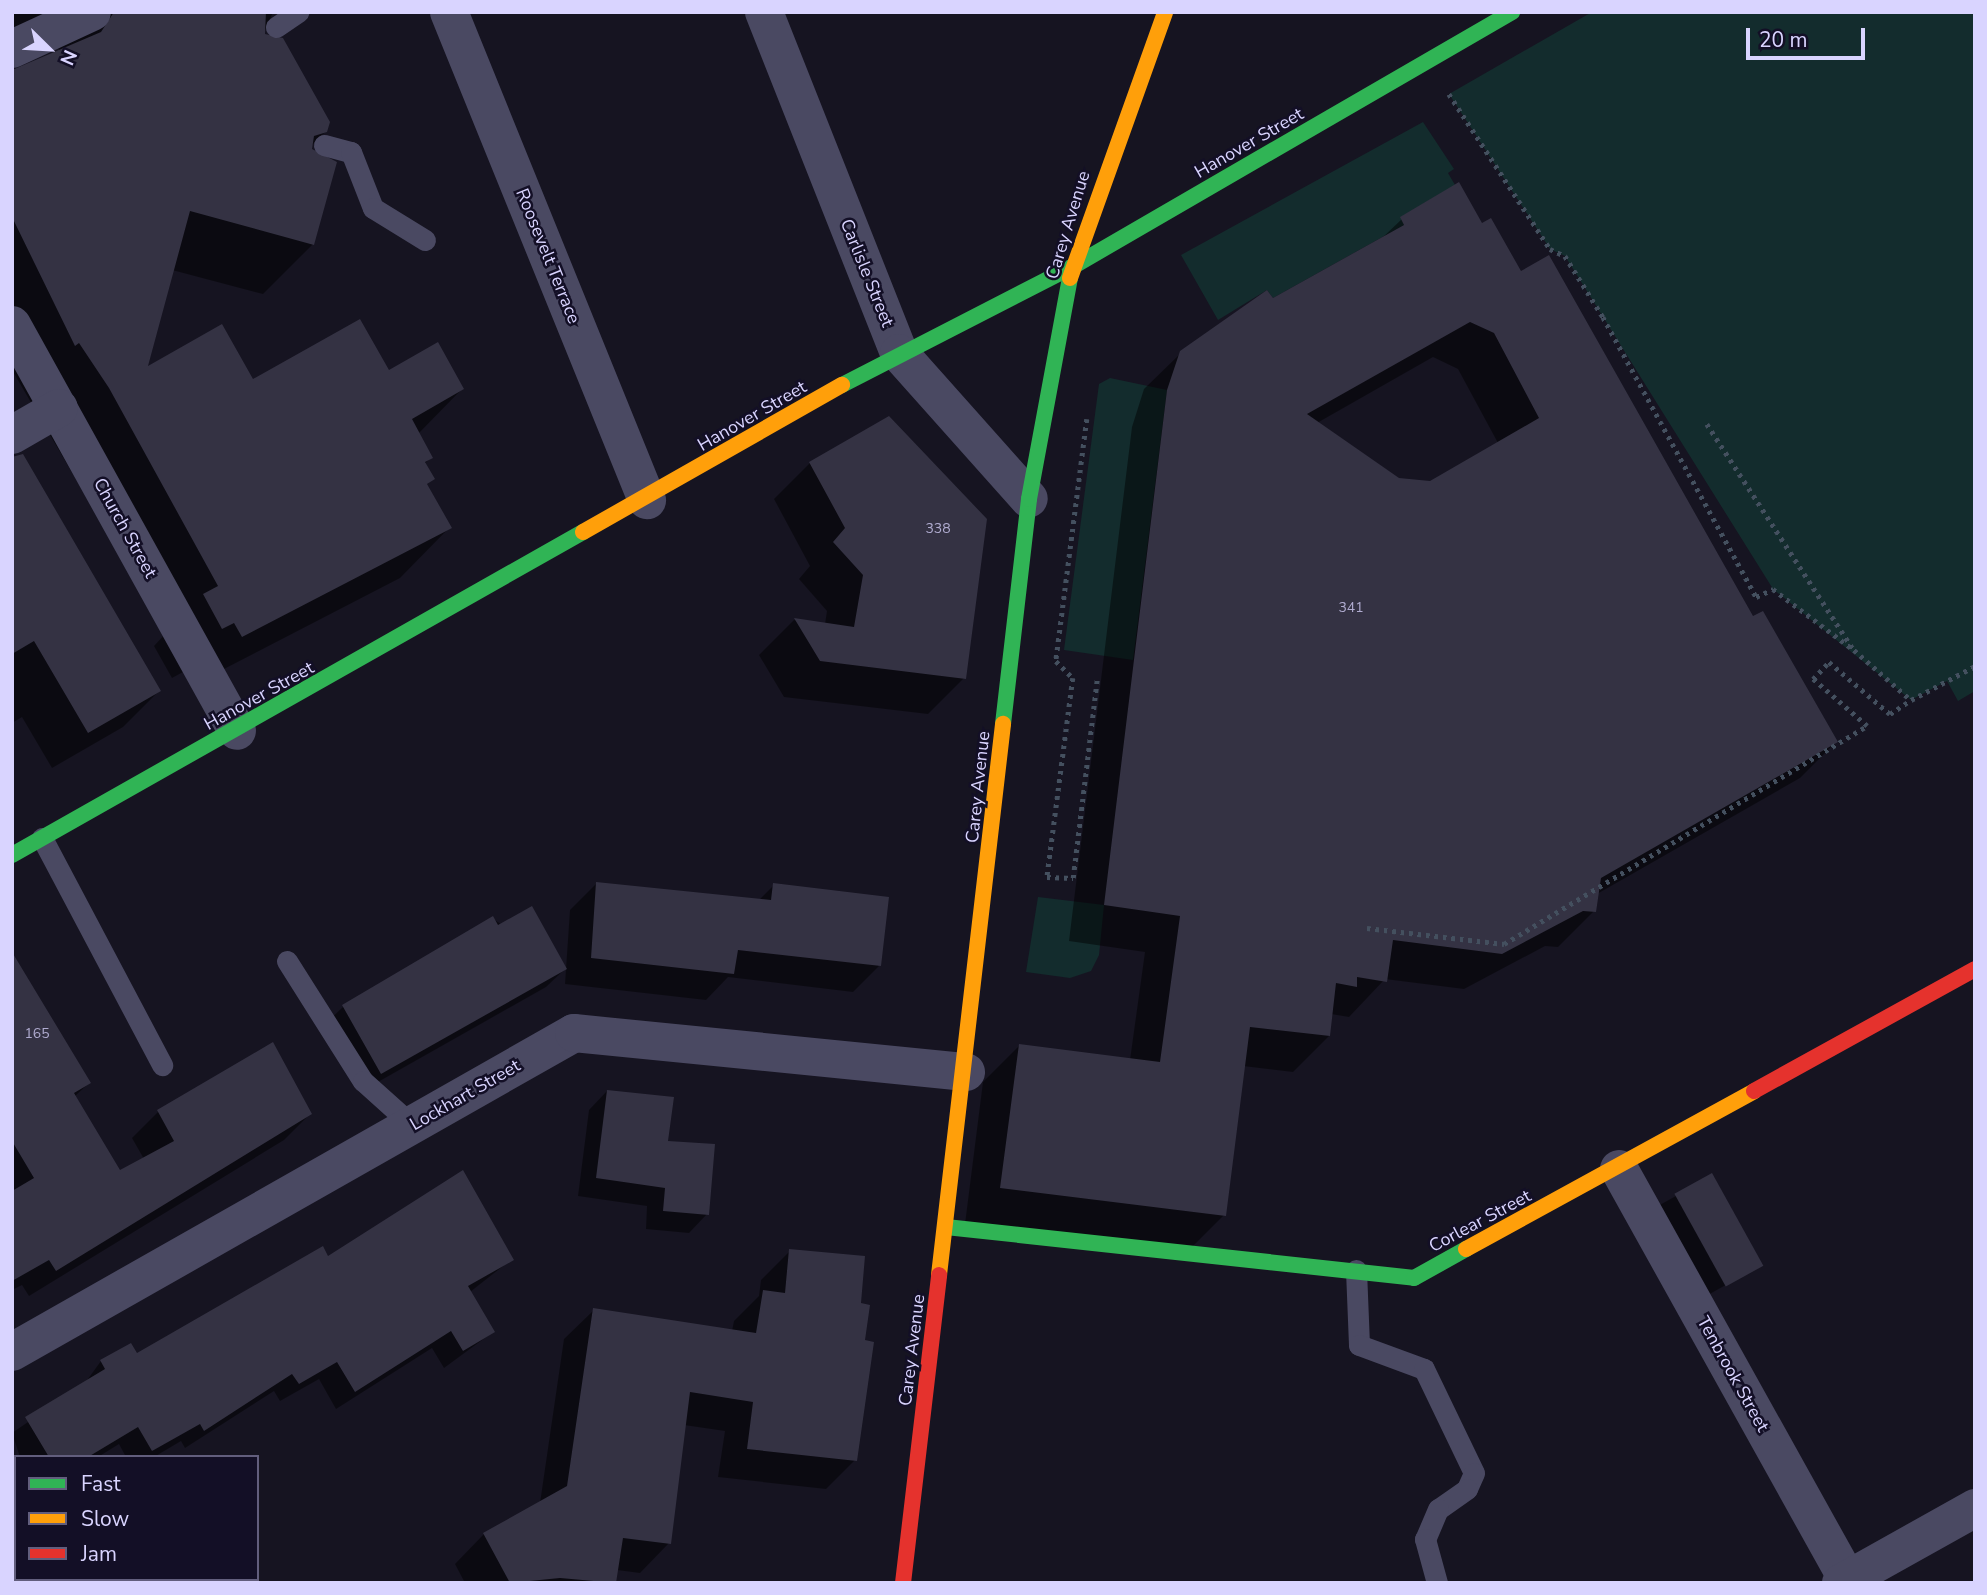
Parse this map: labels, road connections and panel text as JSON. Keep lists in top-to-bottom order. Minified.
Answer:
{"streets":{"street":["Hanover Street","Carey Avenue","Roosevelt Terrace","Carlisle Street","Church Street","Lockhart Street","Corlear Street","Tenbrook Street"]},"crossings":[["Hanover Street","Carey Avenue"],["Hanover Street","Roosevelt Terrace"],["Hanover Street","Carlisle Street"],["Hanover Street","Church Street"],["Carey Avenue","Carlisle Street"],["Carey Avenue","Lockhart Street"],["Carey Avenue","Corlear Street"],["Corlear Street","Tenbrook Street"]],"house_numbers":["338","341","165"],"legend":["Fast","Slow","Jam"],"scale_bar":"20 m","north":"bottom right"}
